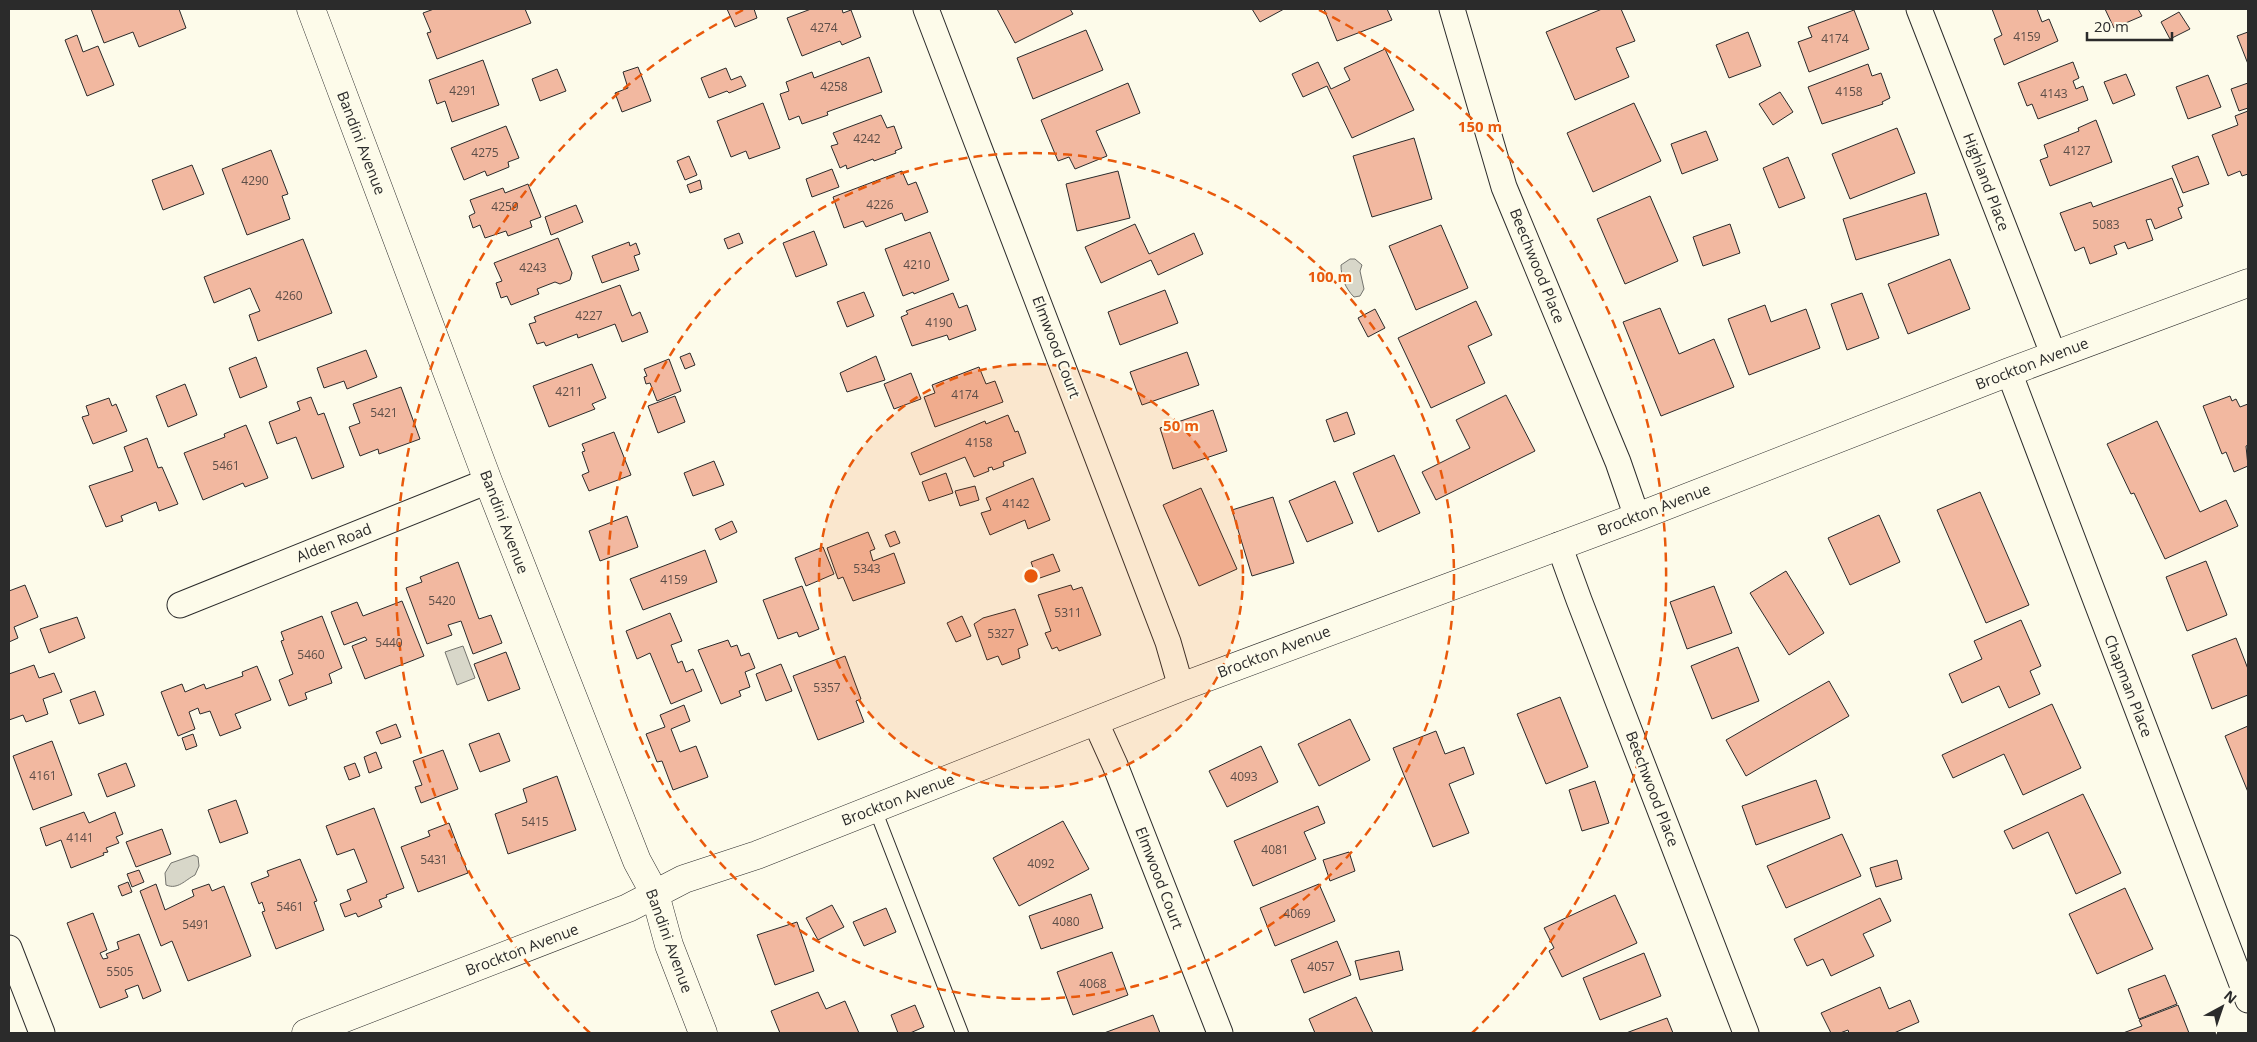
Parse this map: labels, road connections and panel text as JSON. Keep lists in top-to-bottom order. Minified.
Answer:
{"streets":{"main road":["Bandini Avenue","Brockton Avenue"],"street":["Highland Place","Beechwood Place","Elmwood Court","Alden Road","Chapman Place"]},"crossings":[["Bandini Avenue","Brockton Avenue"],["Bandini Avenue","Alden Road"],["Highland Place","Brockton Avenue"],["Beechwood Place","Brockton Avenue"],["Elmwood Court","Brockton Avenue"],["Brockton Avenue","Chapman Place"]],"house_numbers":["4274","4159","4174","4258","4291","4158","4143","4242","4127","4275","4290","4226","4259","5083","4210","4243","4260","4227","4190","4211","4174","5421","4158","5461","4142","5343","4159","5420","5311","5327","5440","5460","5357","4161","4093","5415","4141","4081","5431","4092","5461","4069","4080","5491","4057","5505","4068"],"scale_bar":"20 m","north":"top right","rings":["150 m","100 m","50 m"]}
